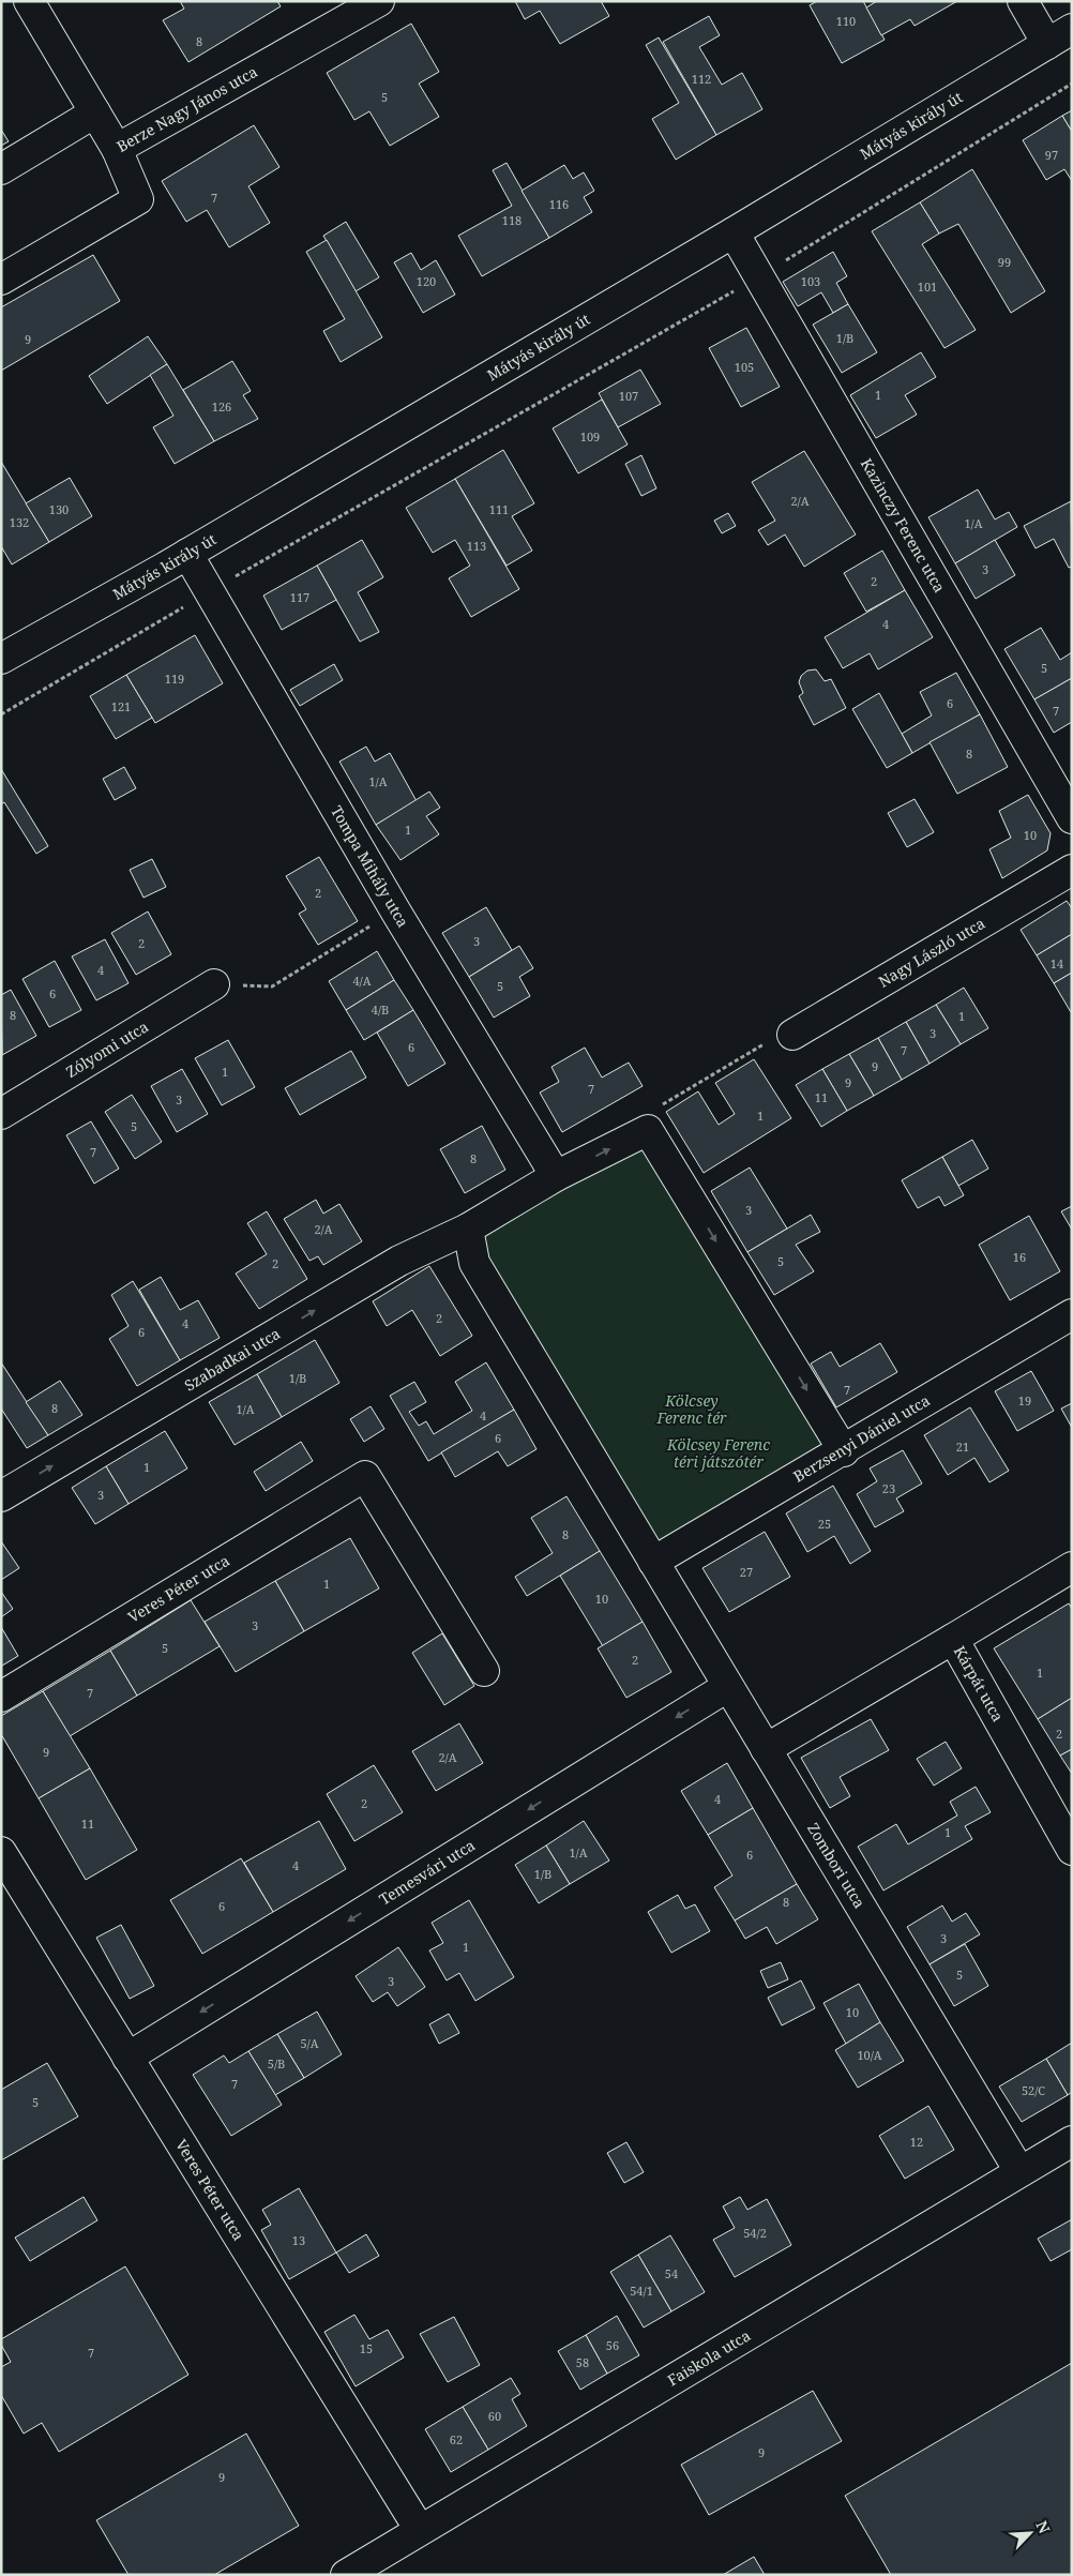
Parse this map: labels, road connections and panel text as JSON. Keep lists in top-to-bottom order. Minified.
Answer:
{"streets":{"street":["Berze Nagy János utca","Mátyás király út","Kazinczy Ferenc utca","Tompa Mihály utca","Nagy László utca","Zólyomi utca","Szabadkai utca","Berzsenyi Dániel utca","Veres Péter utca","Kárpát utca","Zombori utca","Temesvári utca","Faiskola utca"]},"crossings":[["Mátyás király út","Kazinczy Ferenc utca"],["Mátyás király út","Tompa Mihály utca"],["Berzsenyi Dániel utca","Zombori utca"],["Veres Péter utca","Temesvári utca"],["Veres Péter utca","Faiskola utca"],["Zombori utca","Temesvári utca"],["Zombori utca","Faiskola utca"]],"one_way":["Szabadkai utca","Temesvári utca"],"parks":["Kölcsey Ferenc tér","Kölcsey Ferenc téri játszótér"],"house_numbers":["110","8","112","5","97","7","116","118","99","120","103","101","1/B","9","105","1","107","126","109","2/A","130","111","132","1/A","113","3","2","117","4","5","119","6","121","7","8","1/A","1","10","2","3","2","14","4","4/A","5","6","4/B","8","1","3","6","7","9","1","9","7","11","3","1","5","7","8","3","2/A","16","5","2","2","4","6","1/B","7","19","8","1/A","4","6","21","1","23","3","25","8","27","1","10","3","5","2","1","7","2","9","2/A","4","2","11","1","1/A","6","4","1/B","8","6","3","1","5","3","10","5/A","10/A","5/B","7","52/C","5","12","54/2","13","54","54/1","56","15","7","58","60","62","9","9"],"north":"top right"}
